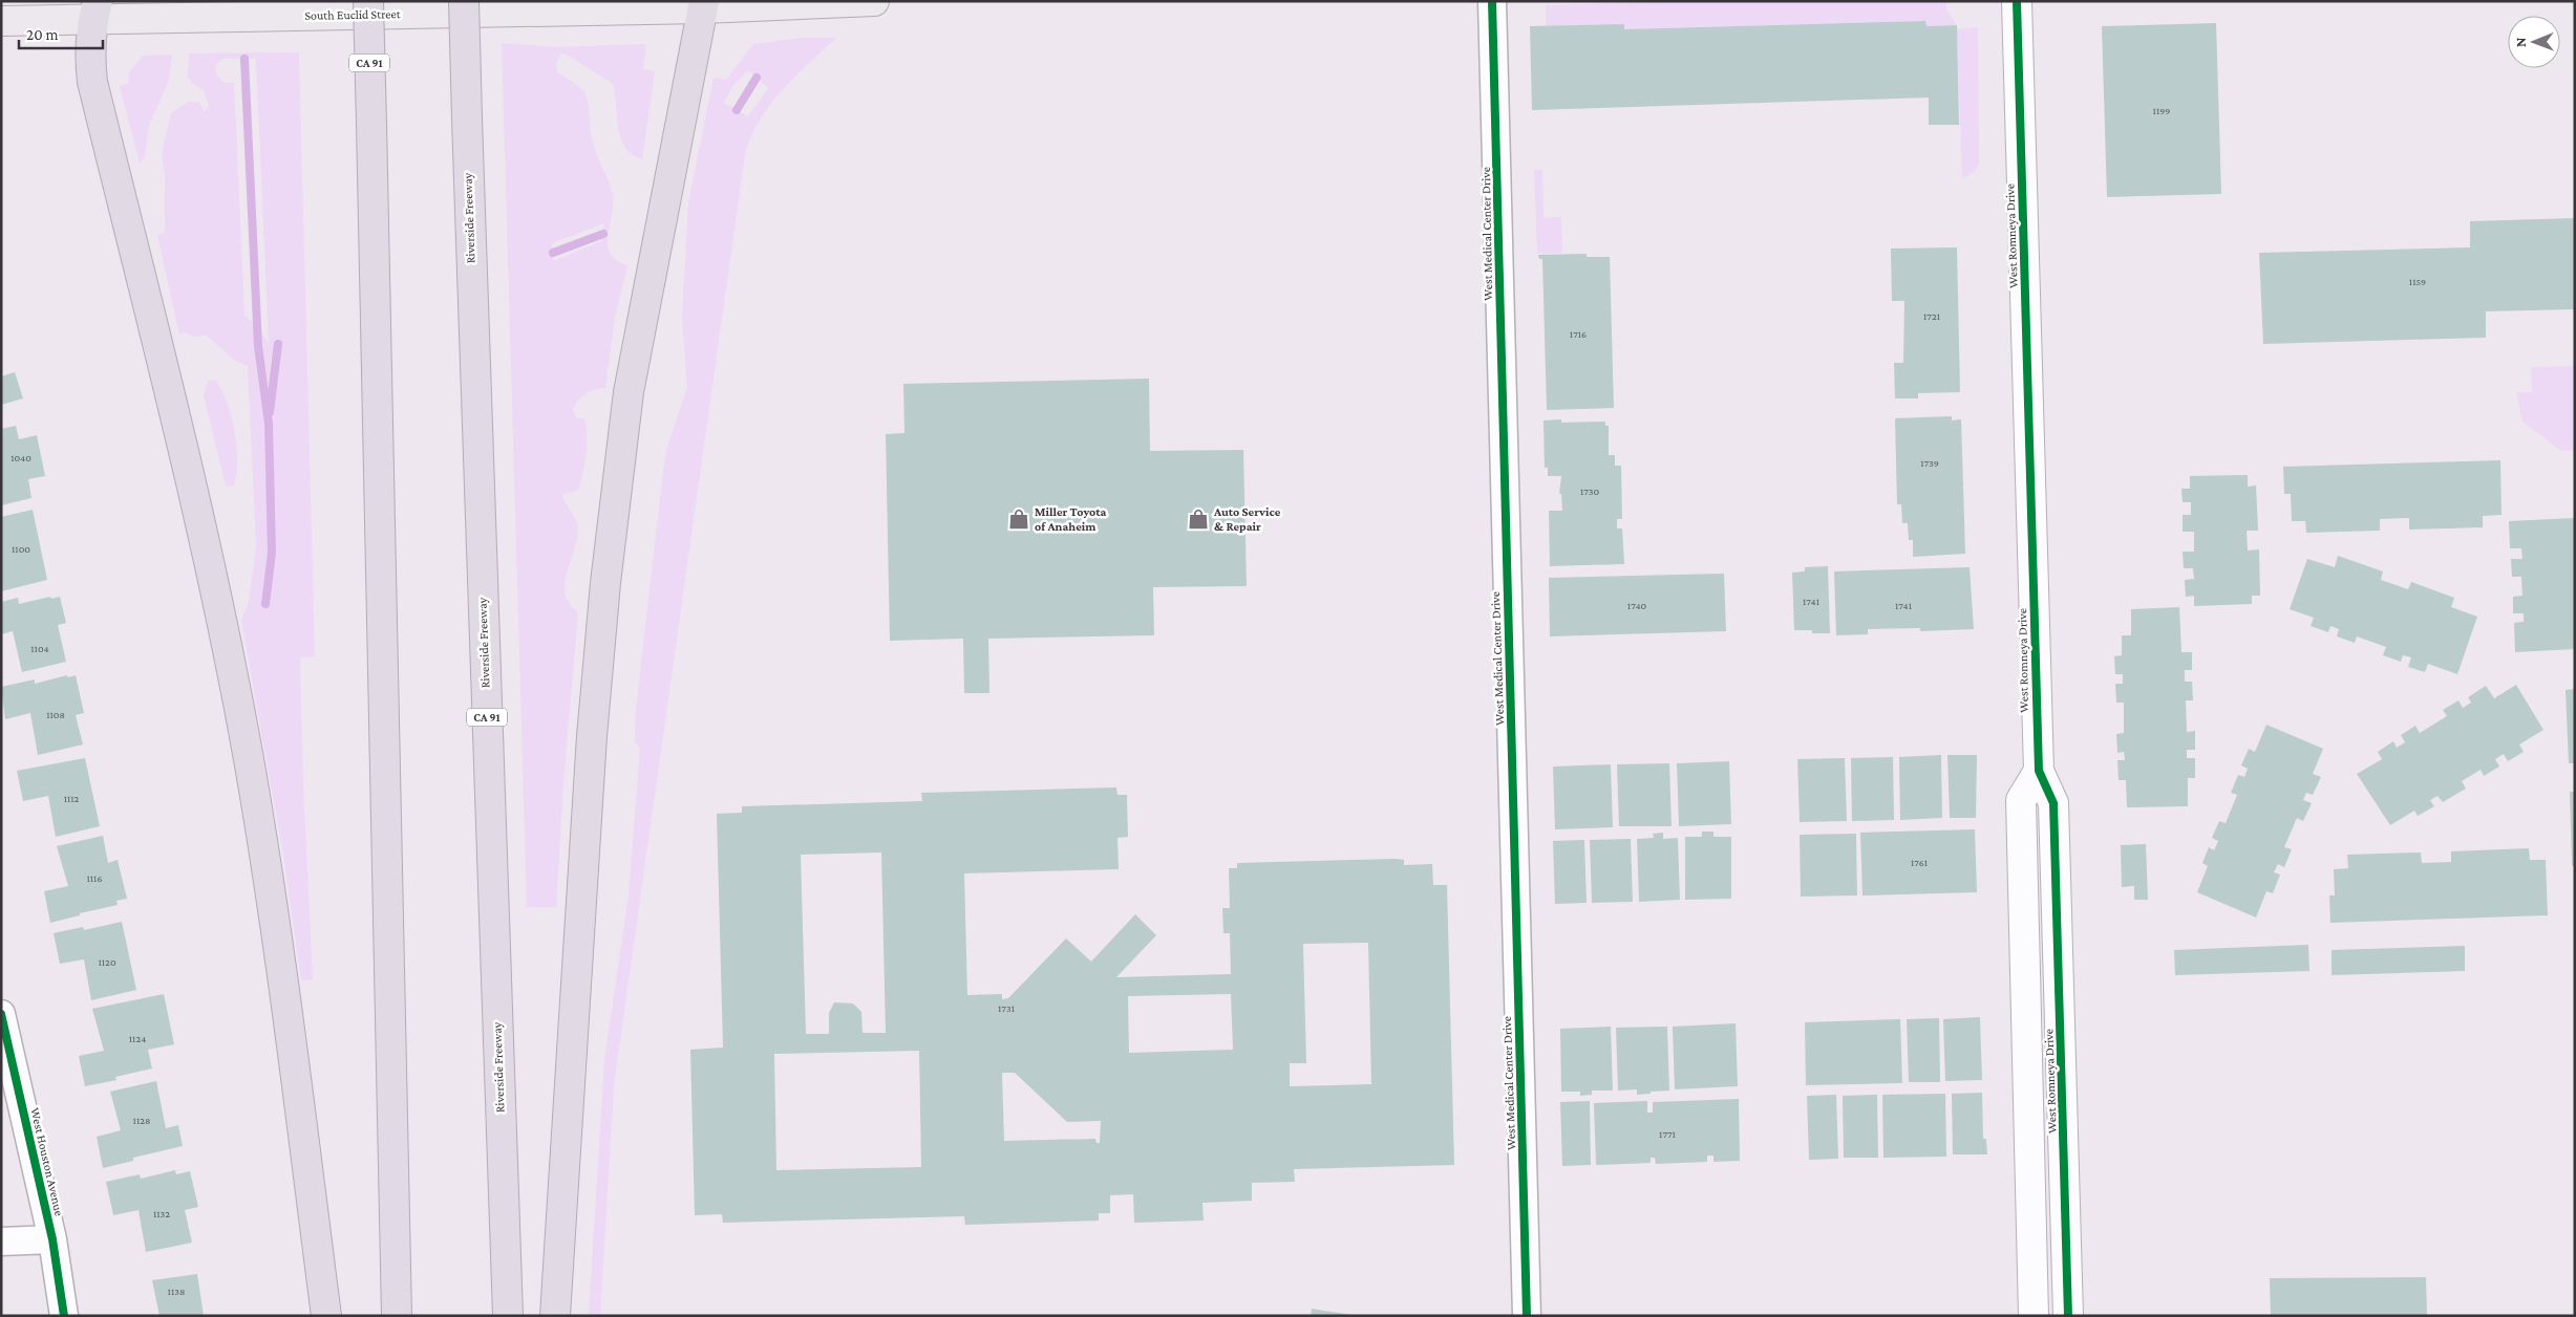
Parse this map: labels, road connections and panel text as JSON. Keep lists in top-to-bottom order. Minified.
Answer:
{"streets":{"highway":["CA 91","Riverside Freeway"],"main road":["South Euclid Street"],"street":["West Medical Center Drive","West Romneya Drive","West Houston Avenue"]},"places":{"shop":["Miller Toyota of Anaheim","Auto Service & Repair"]},"house_numbers":["1199","1159","1721","1716","1040","1739","1730","1100","1741","1740","1741","1104","1108","1112","1761","1116","1120","1731","1124","1128","1771","1132","1138"],"scale_bar":"20 m","north":"left"}
